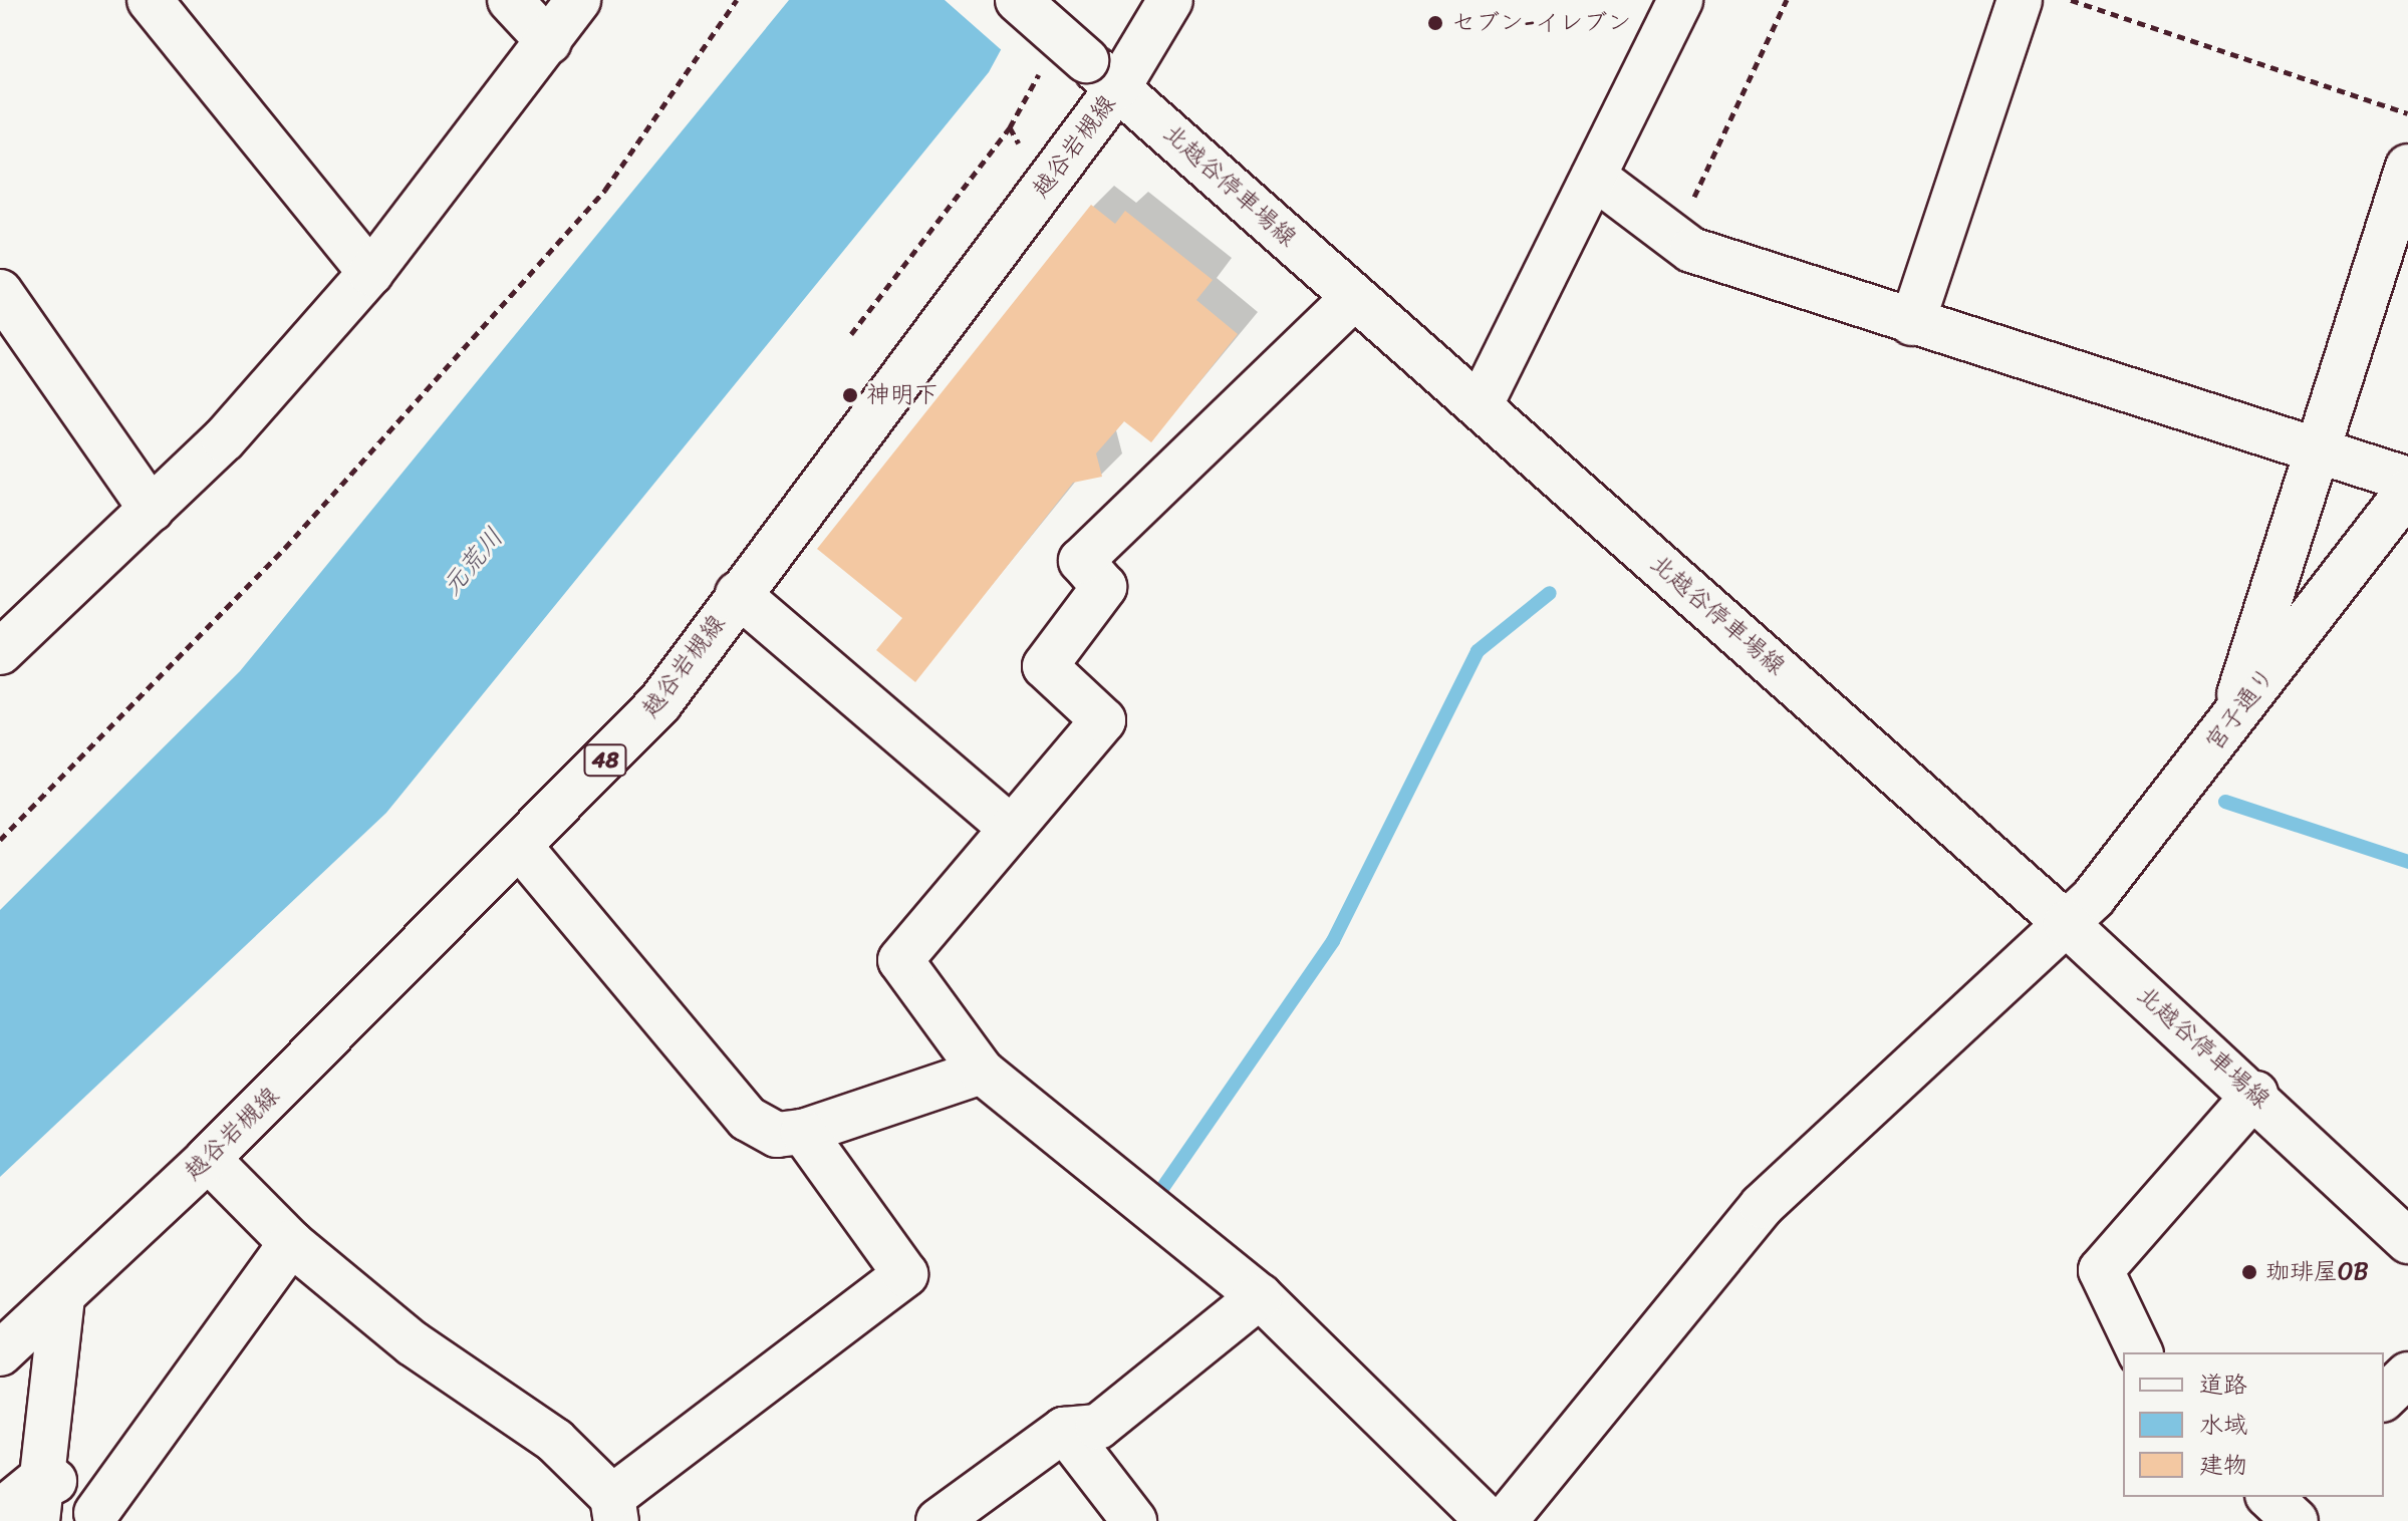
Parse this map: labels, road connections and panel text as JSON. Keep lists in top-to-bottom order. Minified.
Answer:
{"streets":{"street":["越谷岩槻線","北越谷停車場線","宮子通り","48"]},"crossings":[["越谷岩槻線","北越谷停車場線"],["北越谷停車場線","宮子通り"]],"water":["元荒川"],"places":["セブン-イレブン","神明下","珈琲屋OB"],"legend":["道路","水域","建物"]}
